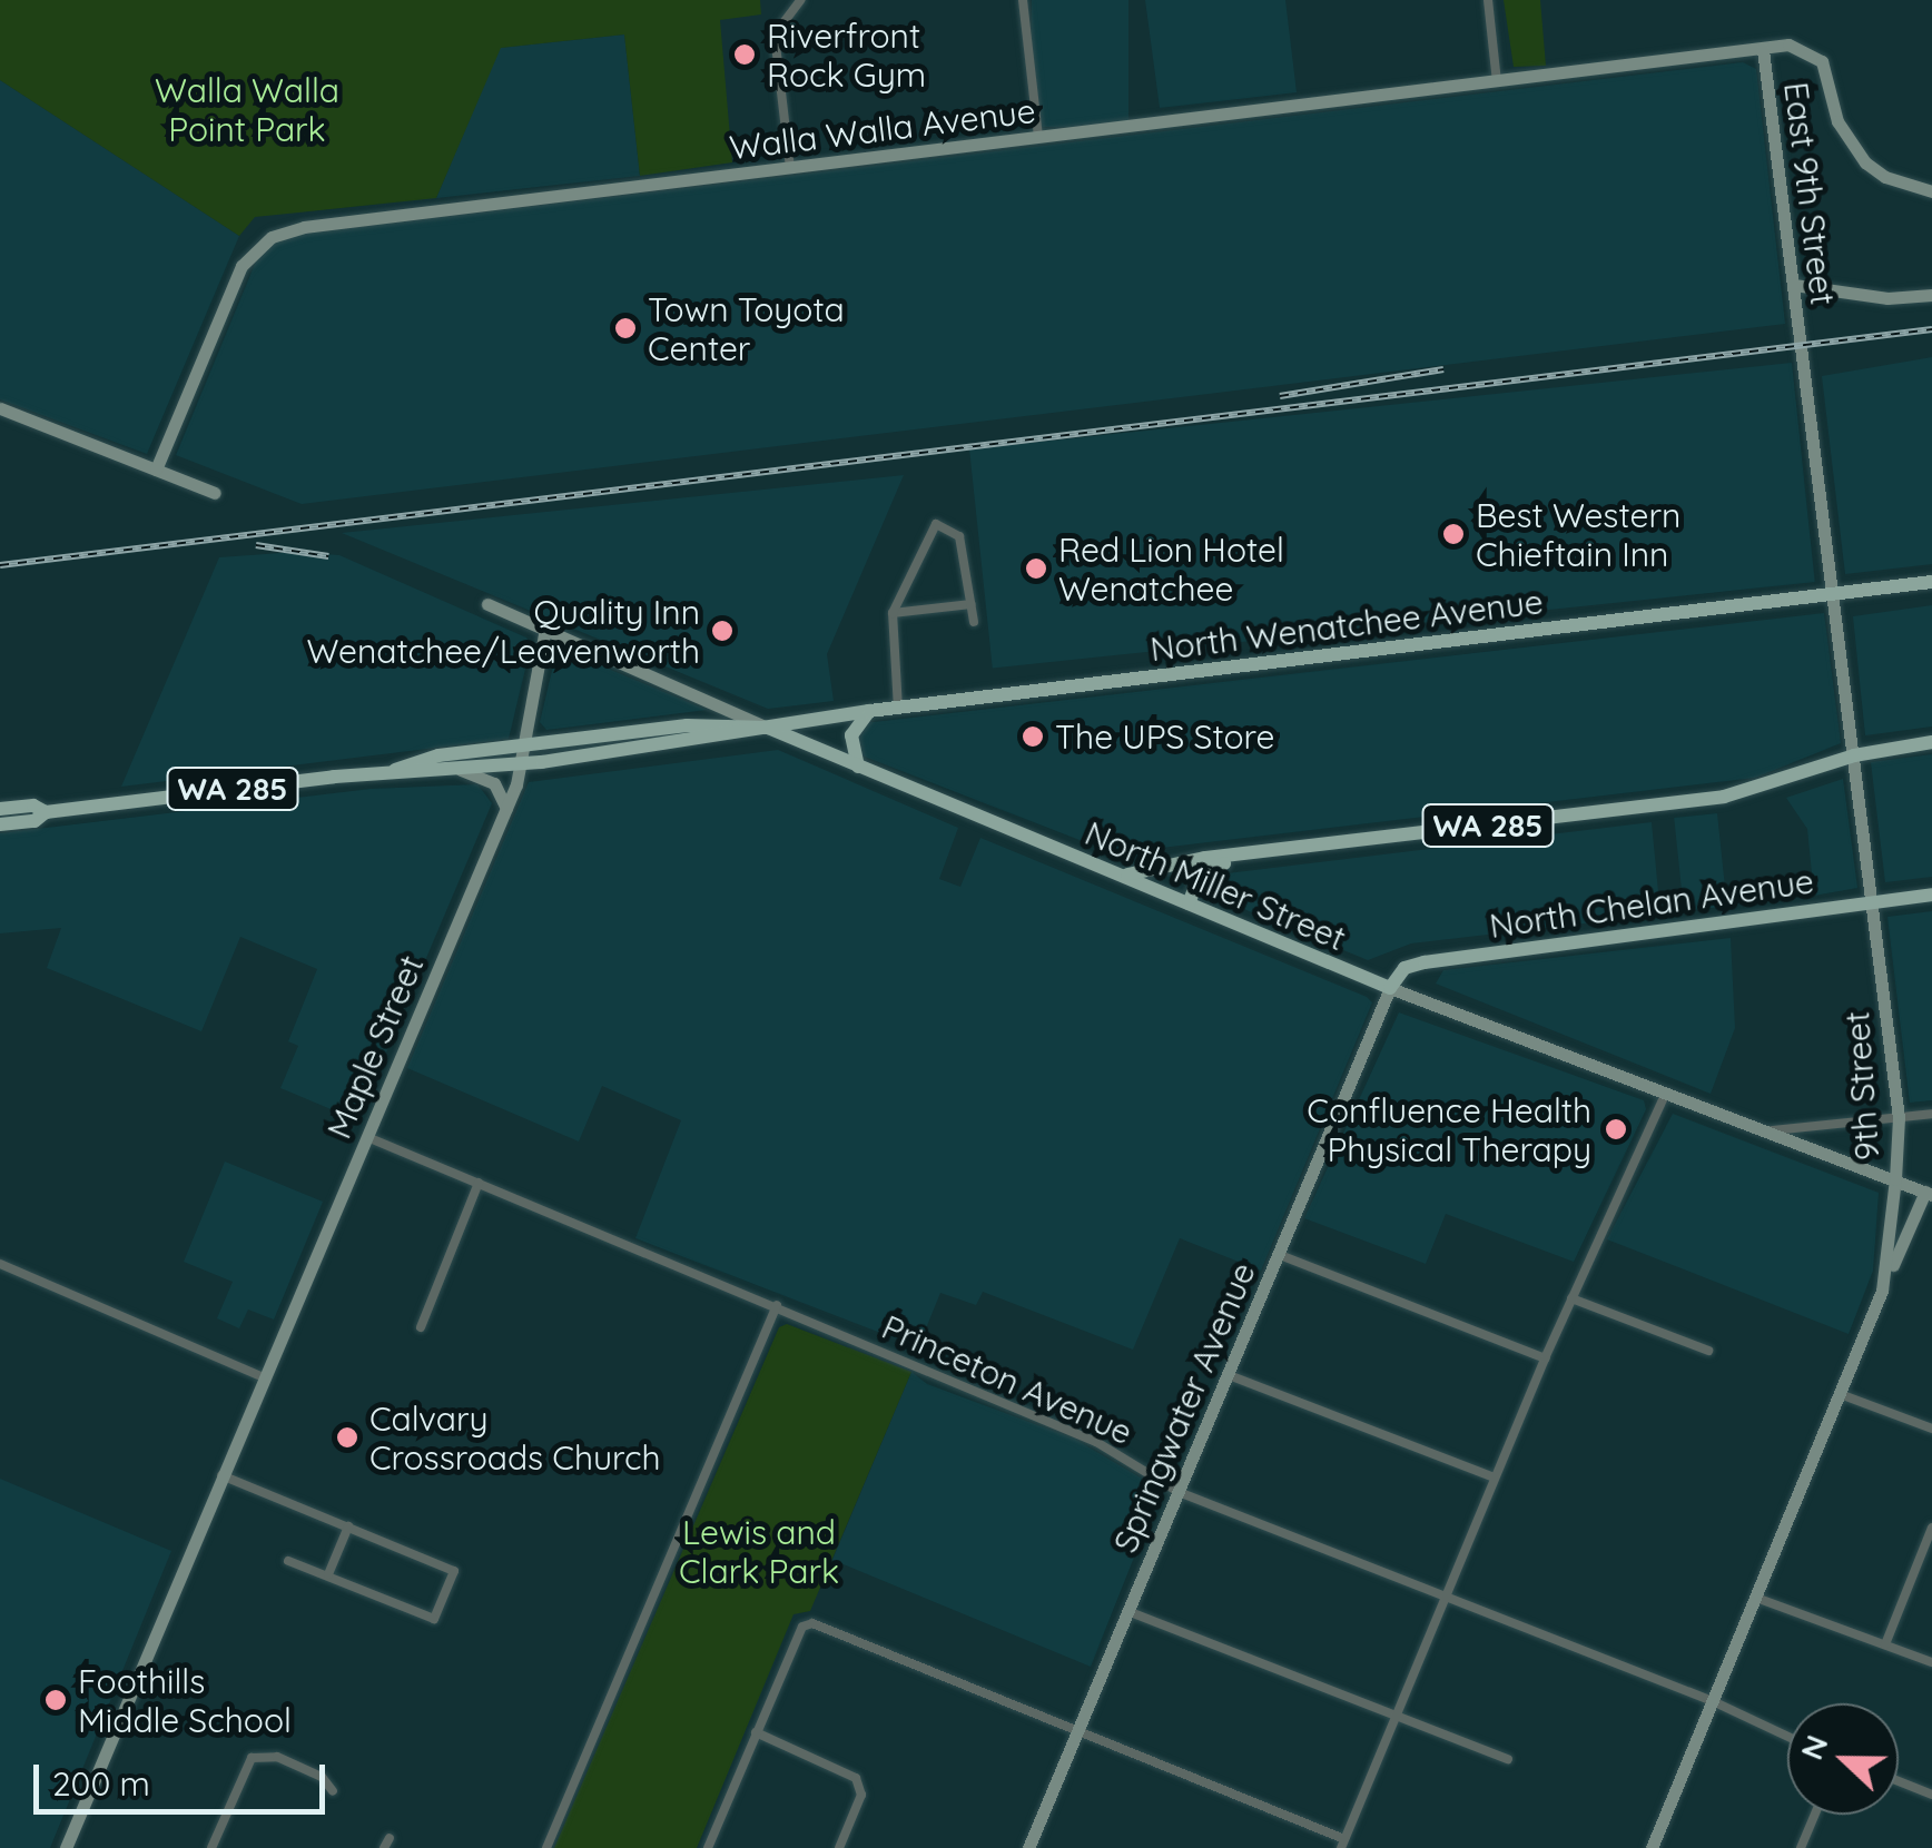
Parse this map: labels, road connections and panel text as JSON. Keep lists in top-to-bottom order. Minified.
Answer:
{"streets":{"main road":["North Wenatchee Avenue","WA 285","North Miller Street","North Chelan Avenue"],"street":["Walla Walla Avenue","East 9th Street","Maple Street","9th Street","Princeton Avenue","Springwater Avenue"]},"crossings":[["Walla Walla Avenue","East 9th Street"],["East 9th Street","9th Street"],["North Wenatchee Avenue","North Miller Street"],["North Wenatchee Avenue","Maple Street"],["North Wenatchee Avenue","9th Street"],["WA 285","North Miller Street"],["WA 285","9th Street"],["North Miller Street","North Chelan Avenue"],["North Miller Street","Maple Street"],["North Miller Street","9th Street"],["North Miller Street","Springwater Avenue"],["North Chelan Avenue","9th Street"],["North Chelan Avenue","Springwater Avenue"],["Maple Street","Princeton Avenue"],["9th Street","Princeton Avenue"],["Princeton Avenue","Springwater Avenue"]],"parks":["Walla Walla Point Park","Lewis and Clark Park"],"places":["Riverfront Rock Gym","Town Toyota Center","Best Western Chieftain Inn","Red Lion Hotel Wenatchee","Quality Inn Wenatchee/Leavenworth","The UPS Store","Confluence Health Physical Therapy","Calvary Crossroads Church","Foothills Middle School"],"scale_bar":"200 m","north":"left"}
